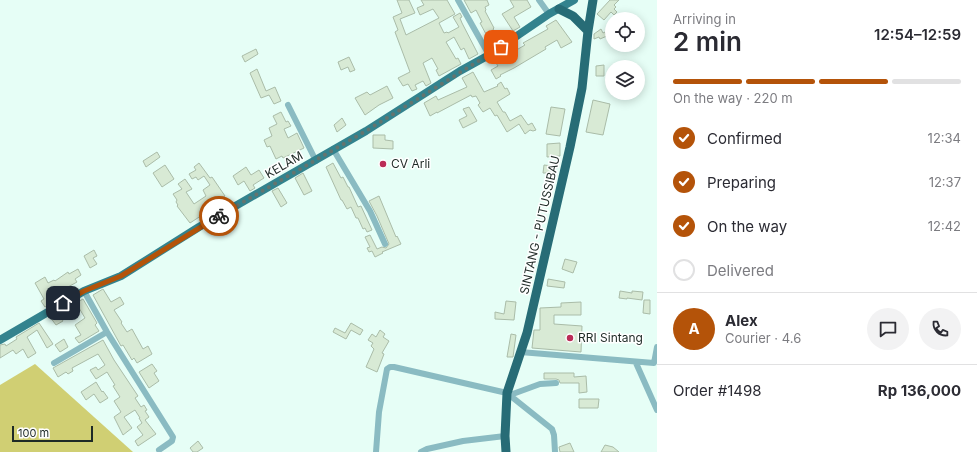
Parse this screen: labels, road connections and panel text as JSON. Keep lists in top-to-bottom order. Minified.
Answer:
{"streets":{"highway":["SINTANG - PUTUSSIBAU"],"main road":["KELAM"]},"places":["CV Arli","RRI Sintang"],"scale_bar":"100 m","page":{"heading":["2 min","Arriving in","12:54–12:59"],"panel":["Alex","Courier · 4.6","Order #1498","Rp 136,000"],"bar":"On the way · 220 m","list":[["Confirmed","12:34"],["Preparing","12:37"],["On the way","12:42"],"Delivered"],"round":"A","scale":"100 m"}}
